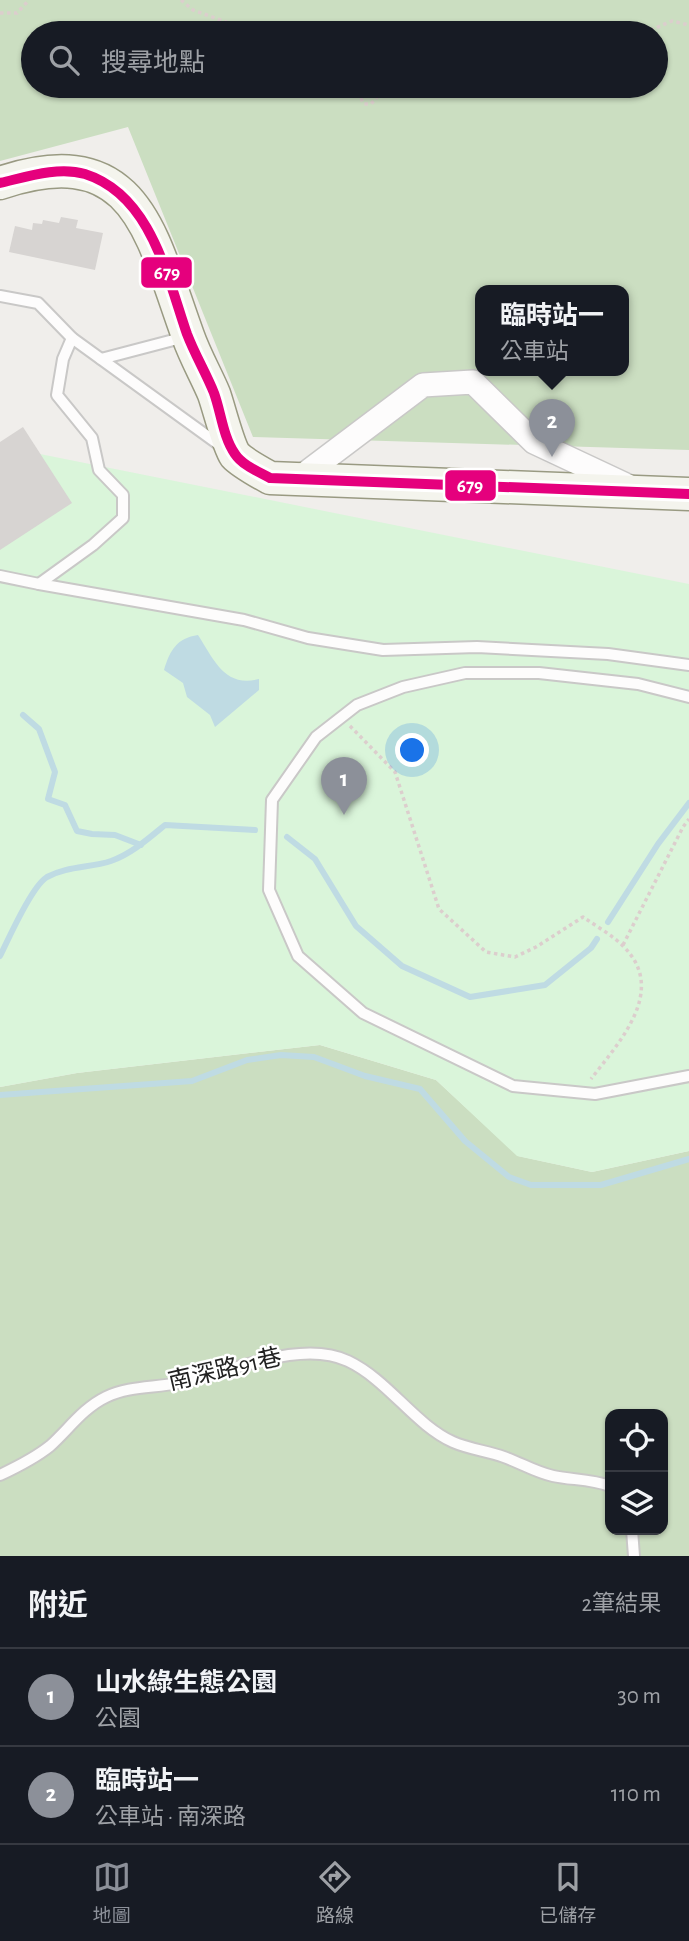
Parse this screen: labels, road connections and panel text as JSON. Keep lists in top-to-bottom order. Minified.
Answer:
{"streets":{"lane":["南深路91巷"]},"lines":["transit line 679"],"page":{"search":"搜尋地點","popup":["臨時站一","公車站"],"pins":["2","1"],"heading":["附近","2筆結果"],"list":[{"mark":"1","name":"山水綠生態公園","note":"公園","value":"30 m"},{"mark":"2","name":"臨時站一","note":"公車站 · 南深路","value":"110 m"}],"nav":["地圖","路線","已儲存"]}}
